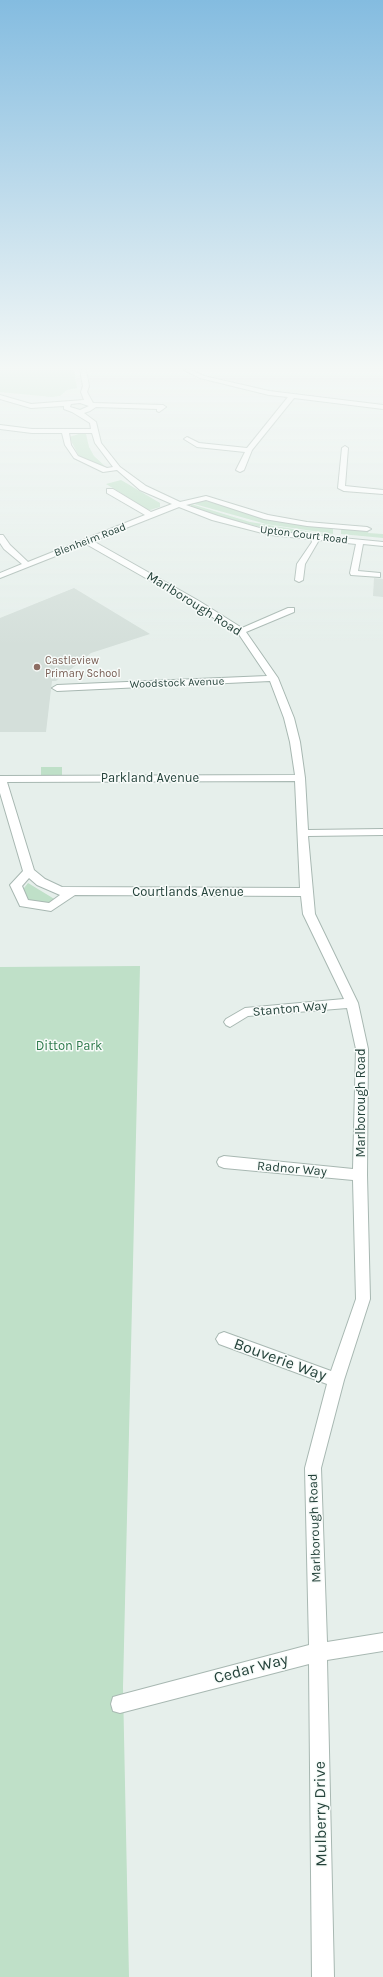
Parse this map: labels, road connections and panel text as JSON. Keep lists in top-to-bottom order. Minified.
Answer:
{"streets":{"street":["Upton Court Road","Blenheim Road","Marlborough Road","Woodstock Avenue","Parkland Avenue","Courtlands Avenue","Stanton Way","Radnor Way","Bouverie Way","Cedar Way","Mulberry Drive"]},"crossings":[["Upton Court Road","Blenheim Road"],["Blenheim Road","Marlborough Road"],["Marlborough Road","Woodstock Avenue"],["Marlborough Road","Parkland Avenue"],["Marlborough Road","Courtlands Avenue"],["Marlborough Road","Stanton Way"],["Marlborough Road","Radnor Way"],["Marlborough Road","Bouverie Way"],["Marlborough Road","Cedar Way"],["Marlborough Road","Mulberry Drive"],["Cedar Way","Mulberry Drive"]],"parks":["Ditton Park"],"places":["Castleview Primary School"]}
